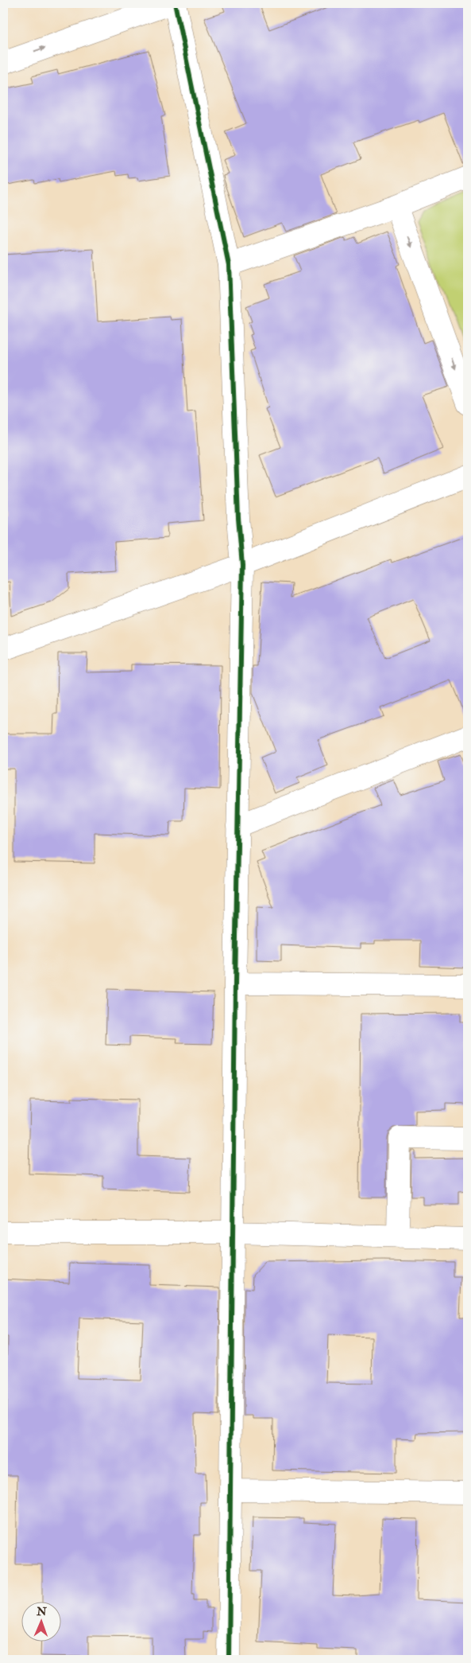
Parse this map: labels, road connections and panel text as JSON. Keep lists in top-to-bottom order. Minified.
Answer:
{"north":"top"}
